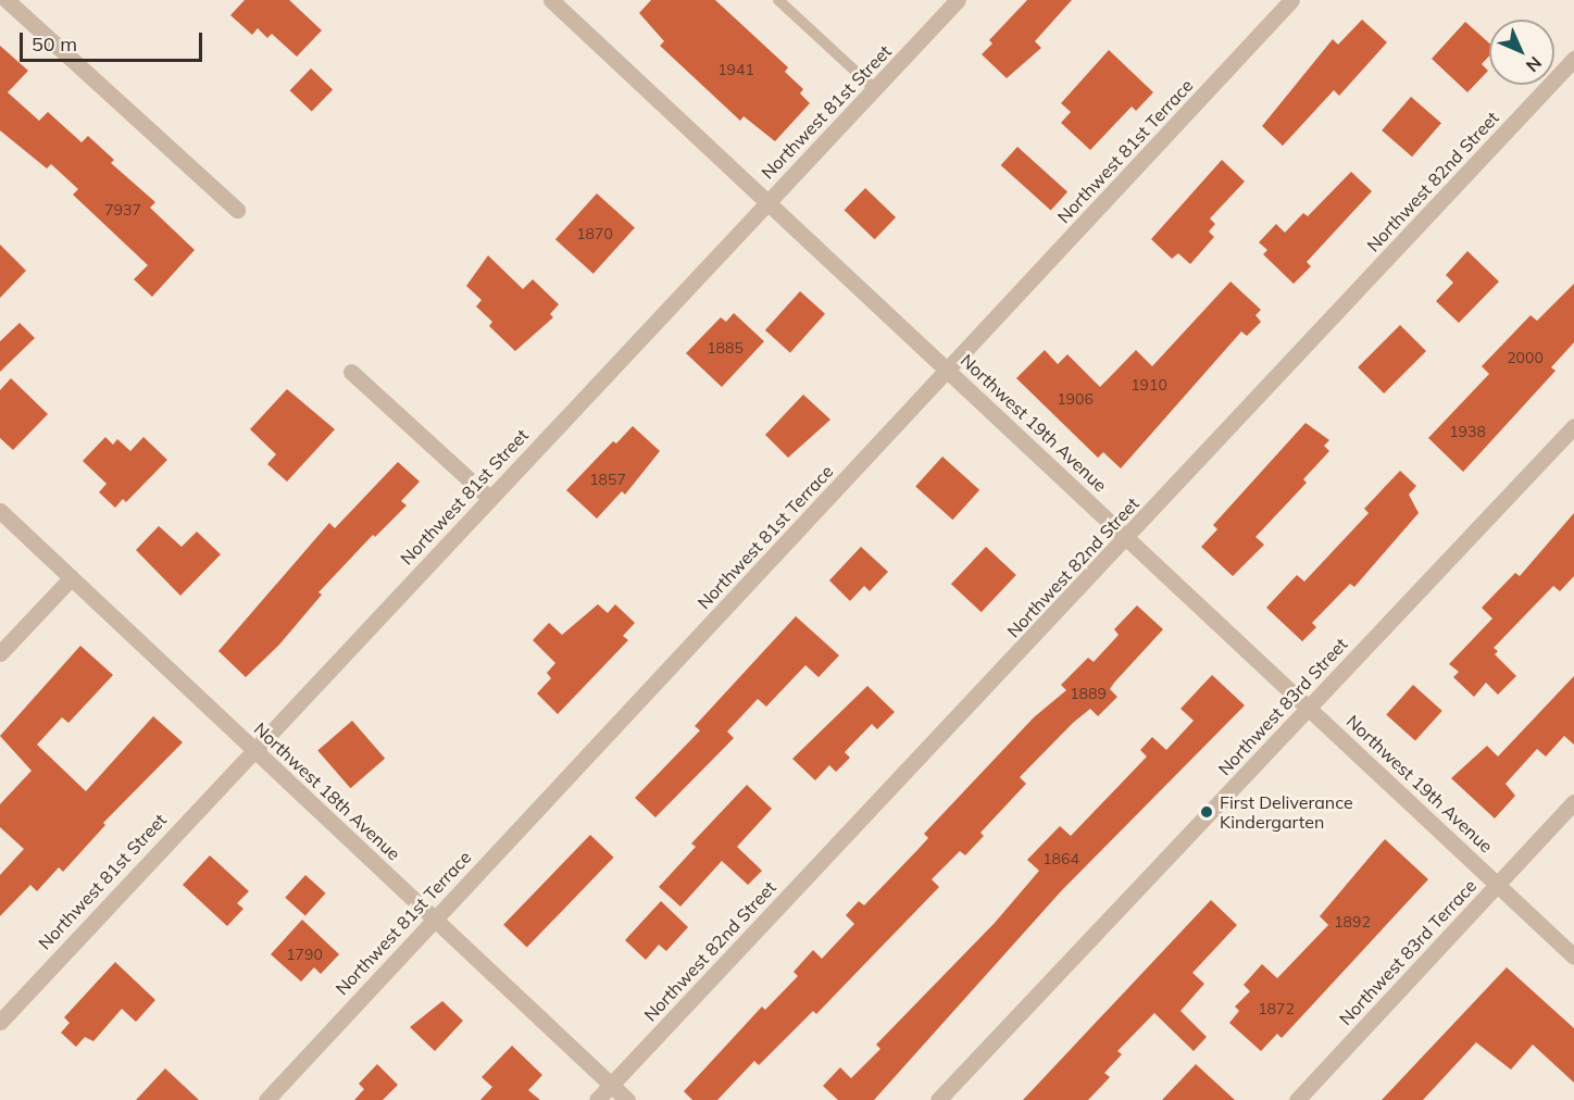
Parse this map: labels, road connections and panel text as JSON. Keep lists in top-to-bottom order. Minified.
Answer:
{"streets":{"street":["Northwest 81st Street","Northwest 81st Terrace","Northwest 82nd Street","Northwest 19th Avenue","Northwest 83rd Street","Northwest 18th Avenue","Northwest 83rd Terrace"]},"crossings":[["Northwest 81st Street","Northwest 19th Avenue"],["Northwest 81st Street","Northwest 18th Avenue"],["Northwest 81st Terrace","Northwest 19th Avenue"],["Northwest 81st Terrace","Northwest 18th Avenue"],["Northwest 82nd Street","Northwest 19th Avenue"],["Northwest 82nd Street","Northwest 18th Avenue"],["Northwest 19th Avenue","Northwest 83rd Street"],["Northwest 19th Avenue","Northwest 83rd Terrace"]],"places":["First Deliverance Kindergarten"],"house_numbers":["1941","7937","1870","1885","2000","1910","1906","1938","1857","1889","1864","1892","1790","1872"],"scale_bar":"50 m","north":"bottom right"}
